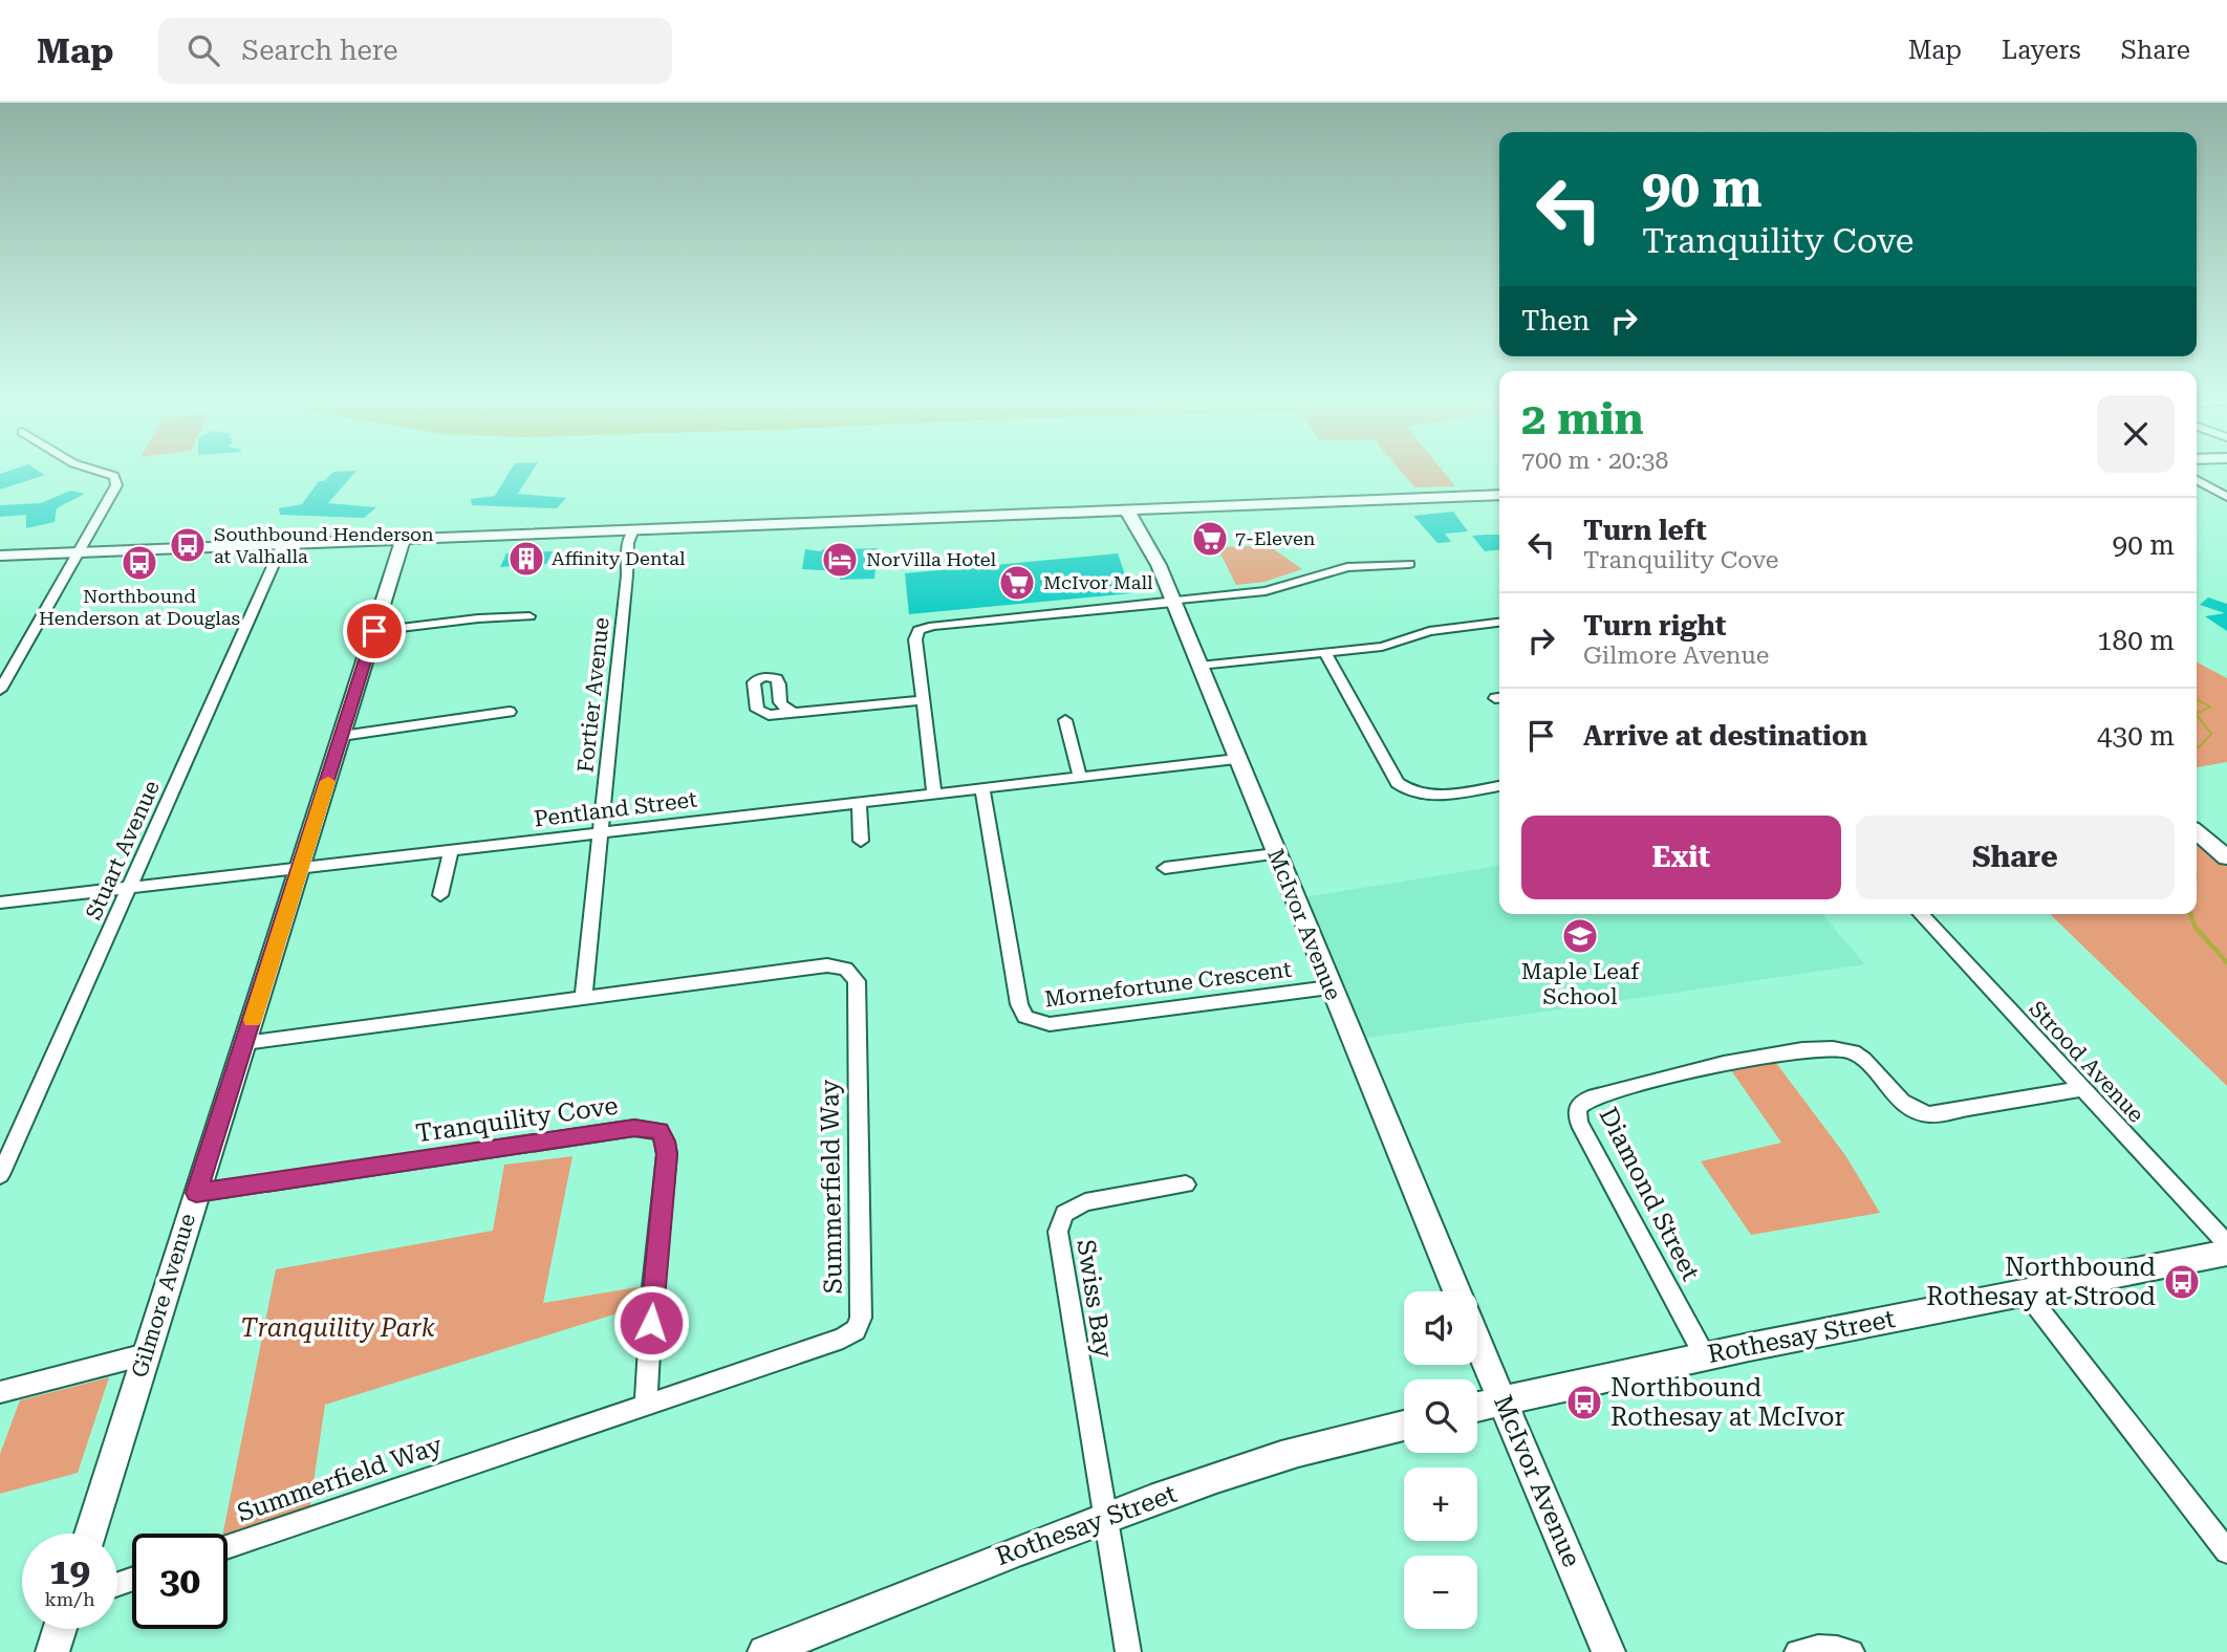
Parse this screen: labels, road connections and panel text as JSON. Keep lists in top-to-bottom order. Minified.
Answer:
{"streets":{"street":["Fortier Avenue","Pentland Street","Stuart Avenue","McIvor Avenue","Mornefortune Crescent","Strood Avenue","Tranquility Cove","Summerfield Way","Diamond Street","Gilmore Avenue","Swiss Bay","Rothesay Street"]},"crossings":[["Fortier Avenue","Pentland Street"],["Fortier Avenue","Summerfield Way"],["Pentland Street","Stuart Avenue"],["Pentland Street","McIvor Avenue"],["Pentland Street","Mornefortune Crescent"],["Pentland Street","Gilmore Avenue"],["McIvor Avenue","Mornefortune Crescent"],["McIvor Avenue","Rothesay Street"],["Strood Avenue","Diamond Street"],["Tranquility Cove","Summerfield Way"],["Tranquility Cove","Gilmore Avenue"],["Summerfield Way","Gilmore Avenue"],["Diamond Street","Rothesay Street"],["Swiss Bay","Rothesay Street"]],"parks":["Tranquility Park"],"places":{"supermarket":["7-Eleven","McIvor Mall"],"bus stop":["Southbound Henderson at Valhalla","Northbound Henderson at Douglas","Northbound Rothesay at Strood","Northbound Rothesay at McIvor"],"building":["Affinity Dental"],"hotel":["NorVilla Hotel"],"school or university":["Maple Leaf School"]},"page":{"header":"Map","search":"Search here","nav":["Map","Layers","Share"],"turn":["90 m","Tranquility Cove"],"then":"Then","heading":["2 min","700 m · 20:38"],"list":[{"name":"Turn left","note":"Tranquility Cove","value":"90 m"},{"name":"Turn right","note":"Gilmore Avenue","value":"180 m"},{"name":"Arrive at destination","value":"430 m"}],"buttons":["Exit","Share"],"map_buttons":["+","−"],"speed":"19 km/h","limit":"30"}}
